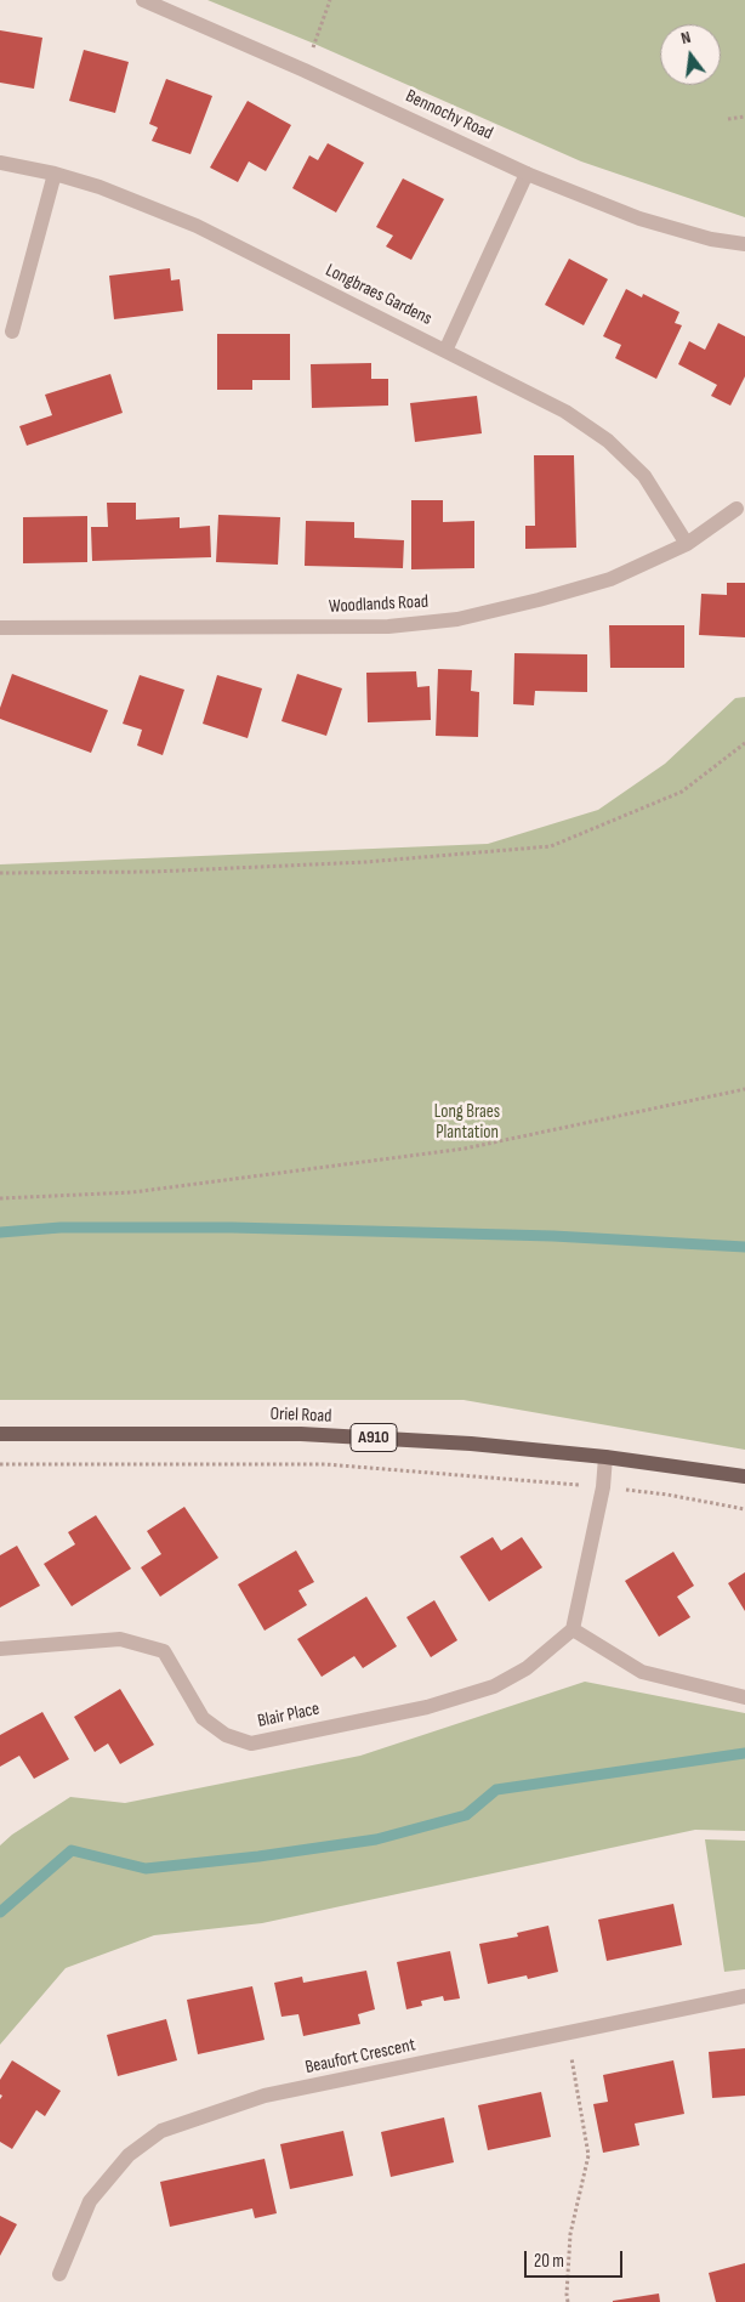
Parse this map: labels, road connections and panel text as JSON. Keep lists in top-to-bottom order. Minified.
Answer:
{"streets":{"main road":["Oriel Road","A910"],"street":["Bennochy Road","Longbraes Gardens","Woodlands Road","Blair Place","Beaufort Crescent"]},"crossings":[["Longbraes Gardens","Woodlands Road"]],"parks":["Long Braes Plantation"],"scale_bar":"20 m","north":"top"}
